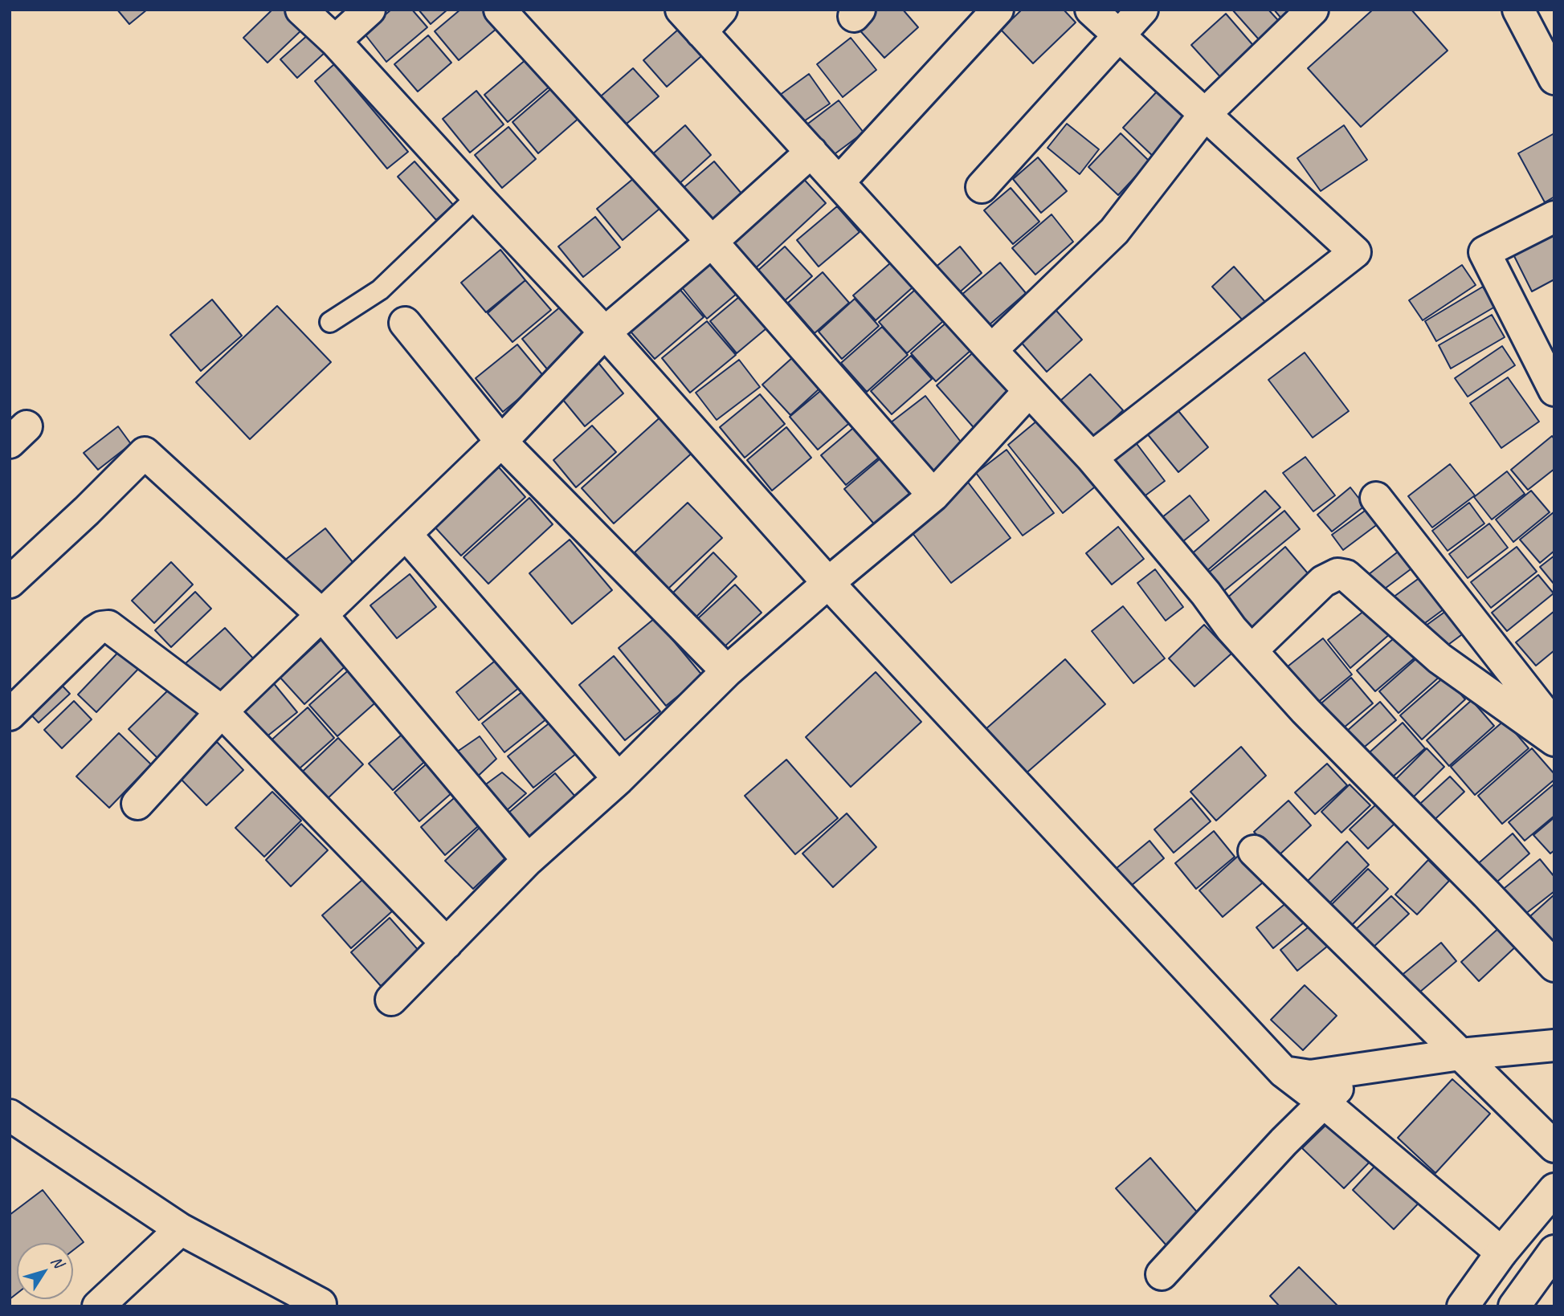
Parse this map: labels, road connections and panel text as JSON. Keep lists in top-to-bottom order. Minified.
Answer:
{"north":"top right"}
